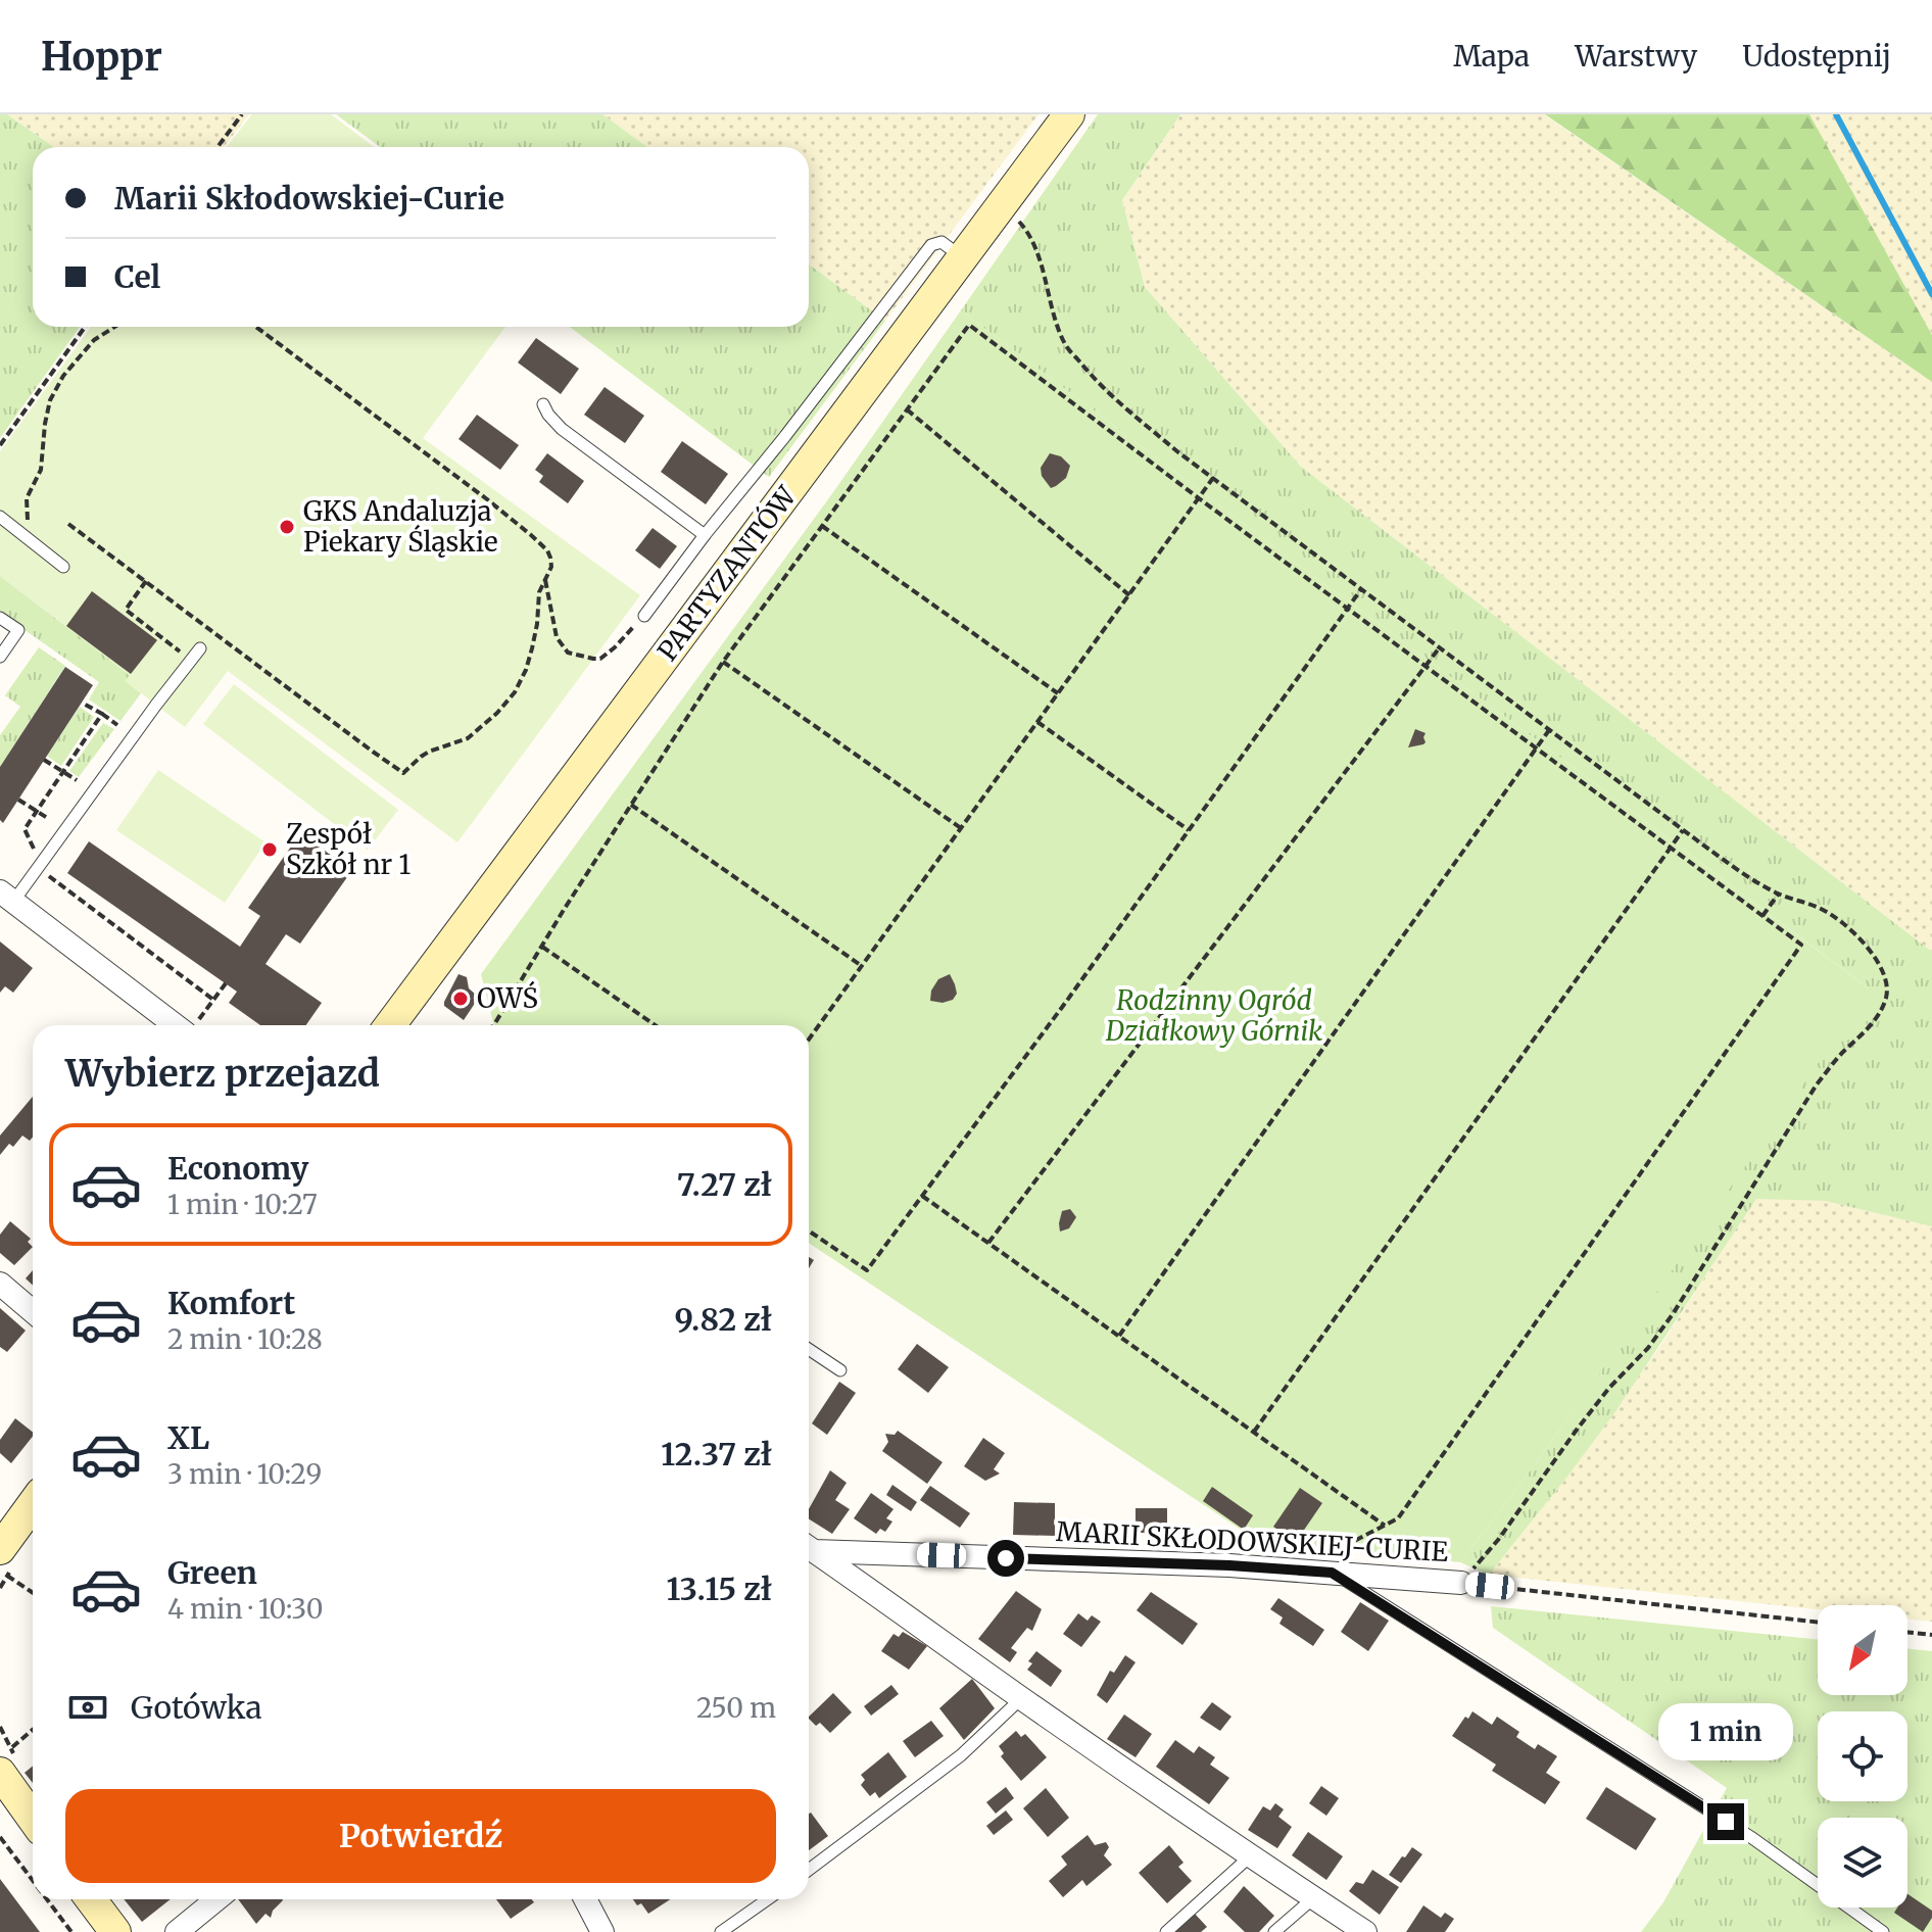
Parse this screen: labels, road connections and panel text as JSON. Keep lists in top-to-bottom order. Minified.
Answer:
{"streets":{"street":["PARTYZANTÓW","MARII SKŁODOWSKIEJ-CURIE"]},"parks":["Rodzinny Ogród Działkowy Górnik"],"places":["GKS Andaluzja Piekary Śląskie","Zespół Szkół nr 1","OWŚ"],"north":"bottom left","page":{"header":"Hoppr","nav":["Mapa","Warstwy","Udostępnij"],"banner":["Marii Skłodowskiej-Curie","Cel"],"heading":"Wybierz przejazd","list":[{"name":"Economy","note":"1 min · 10:27","value":"7.27 zł"},{"name":"Komfort","note":"2 min · 10:28","value":"9.82 zł"},{"name":"XL","note":"3 min · 10:29","value":"12.37 zł"},{"name":"Green","note":"4 min · 10:30","value":"13.15 zł"}],"pay":["Gotówka","250 m"],"bubble":"1 min","buttons":"Potwierdź"}}
